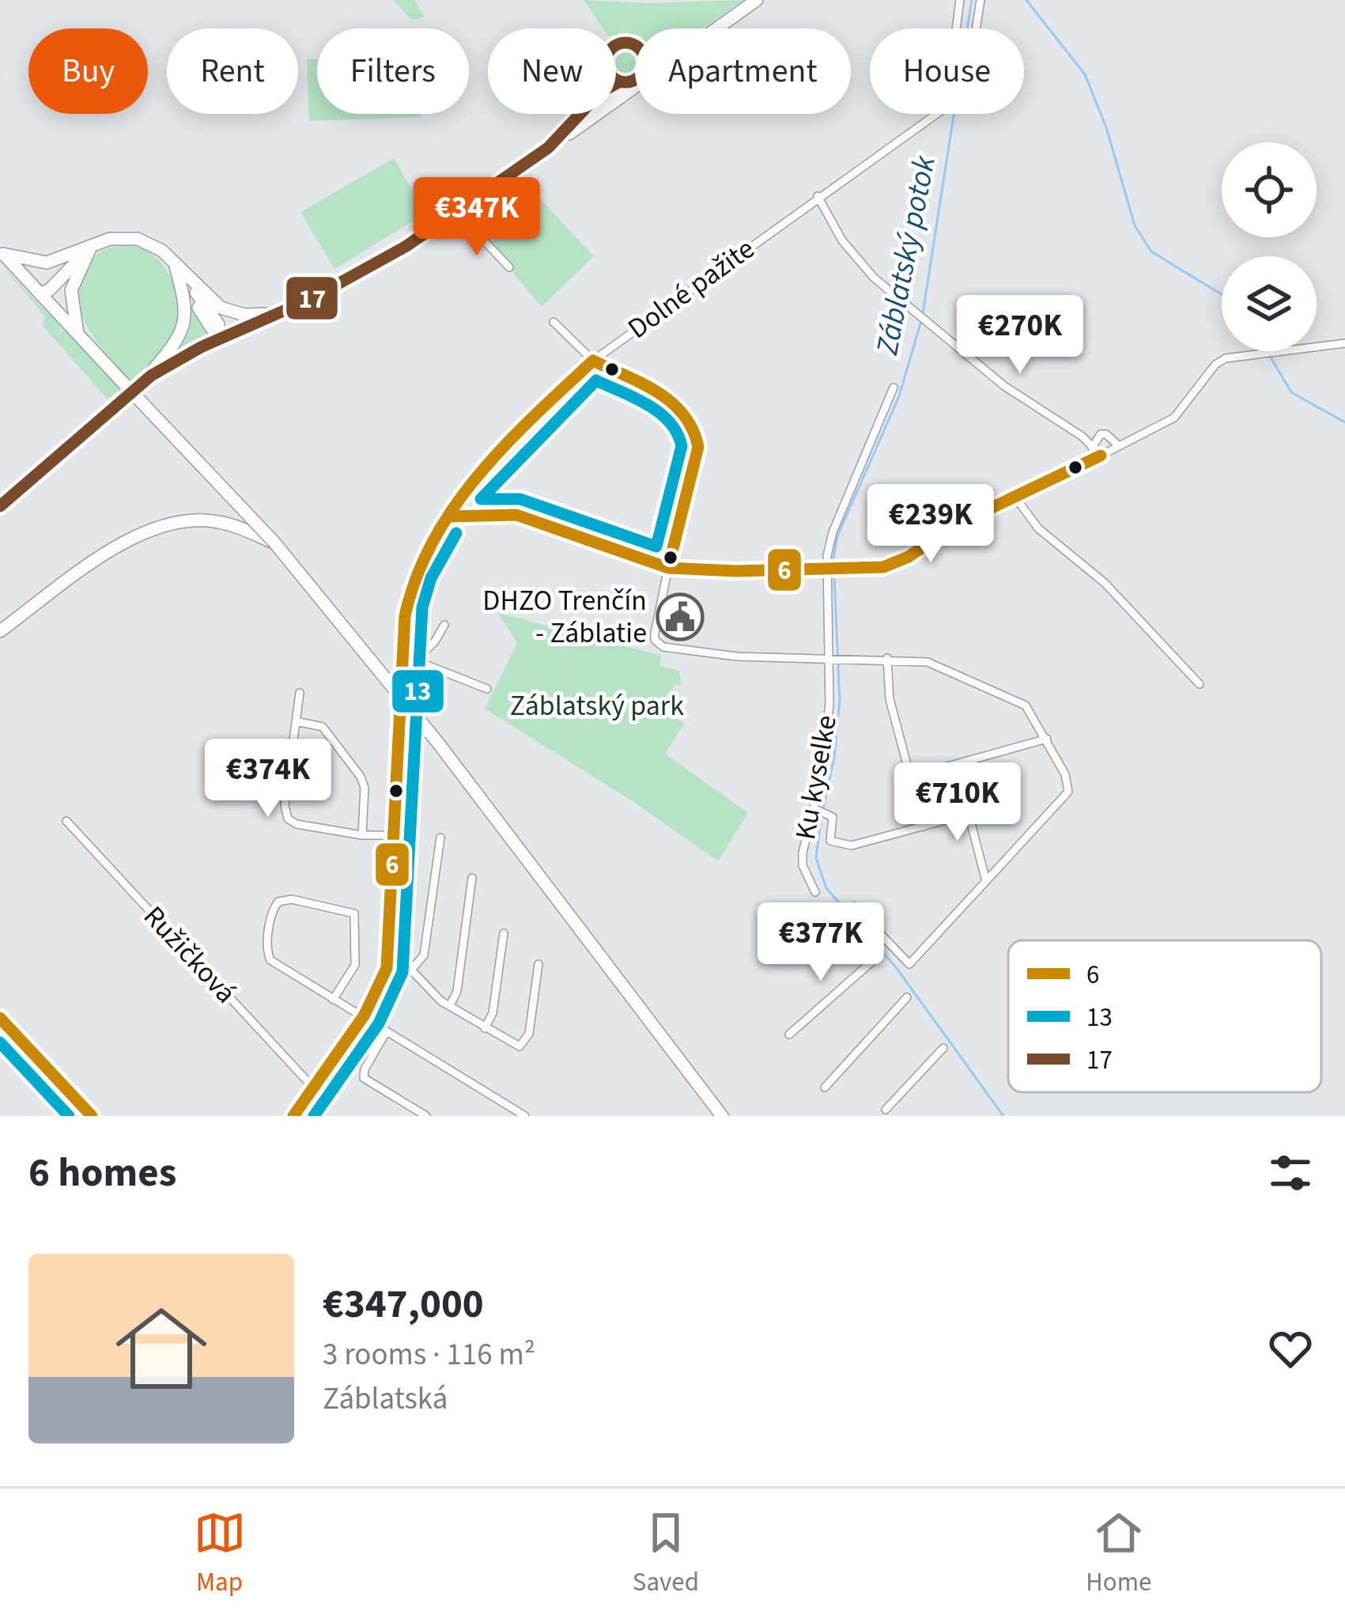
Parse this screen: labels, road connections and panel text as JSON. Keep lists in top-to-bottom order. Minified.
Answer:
{"streets":{"street":["Dolné pažite","Ku kyselke","Ružičková"]},"crossings":[["Dolné pažite","Ružičková"]],"water":["Záblatský potok"],"parks":["Záblatský park"],"places":{"public building":["DHZO Trenčín - Záblatie"]},"lines":["transit line 17","transit line 6","transit line 13"],"legend":["6","13","17"],"page":{"chip":["Buy","Rent","Filters","New","Apartment","House"],"price":["€347K","€270K","€239K","€374K","€710K","€377K"],"heading":"6 homes","list":[{"name":"€347,000","note":"3 rooms · 116 m² · Záblatská"}],"tabs":["Map","Saved","Home"]}}
